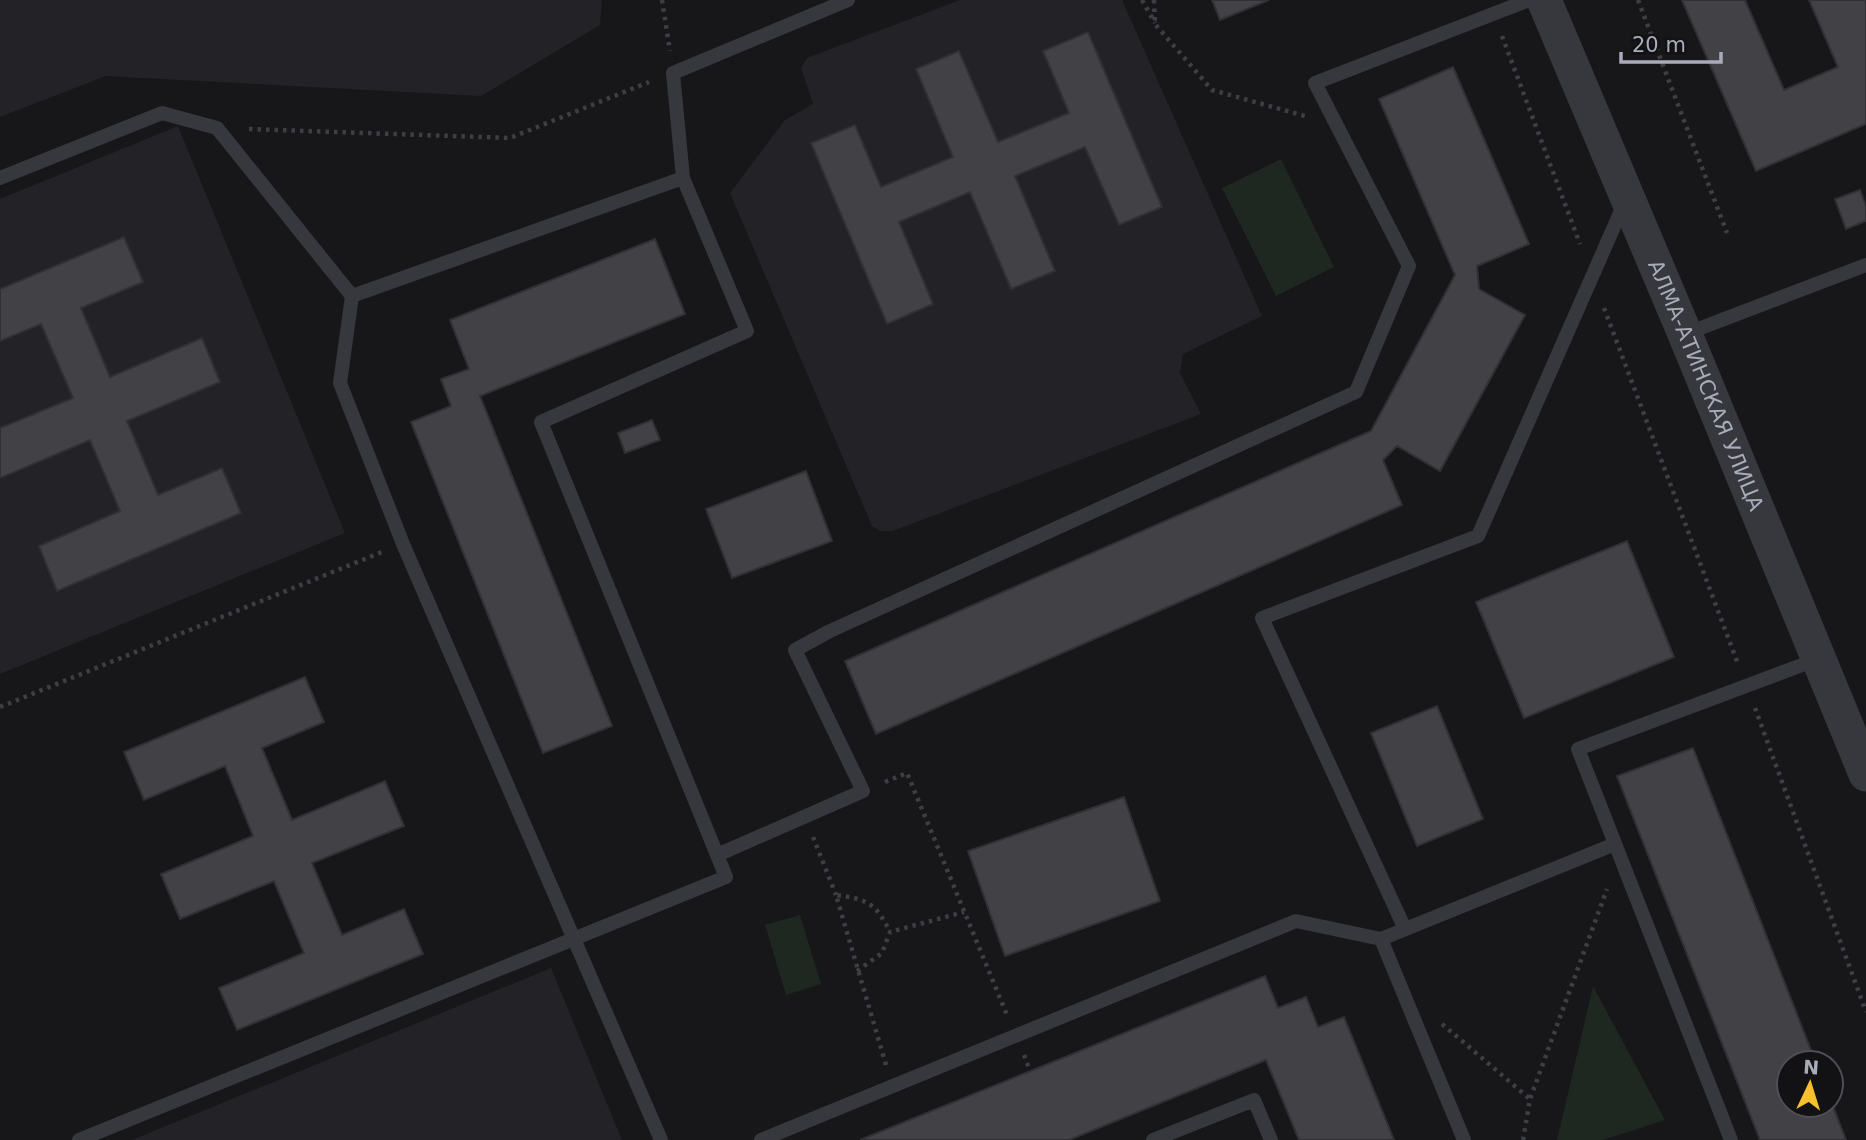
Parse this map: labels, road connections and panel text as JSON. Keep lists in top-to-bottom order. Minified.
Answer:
{"streets":{"street":["АЛМА-АТИНСКАЯ УЛИЦА"]},"scale_bar":"20 m","north":"top"}
